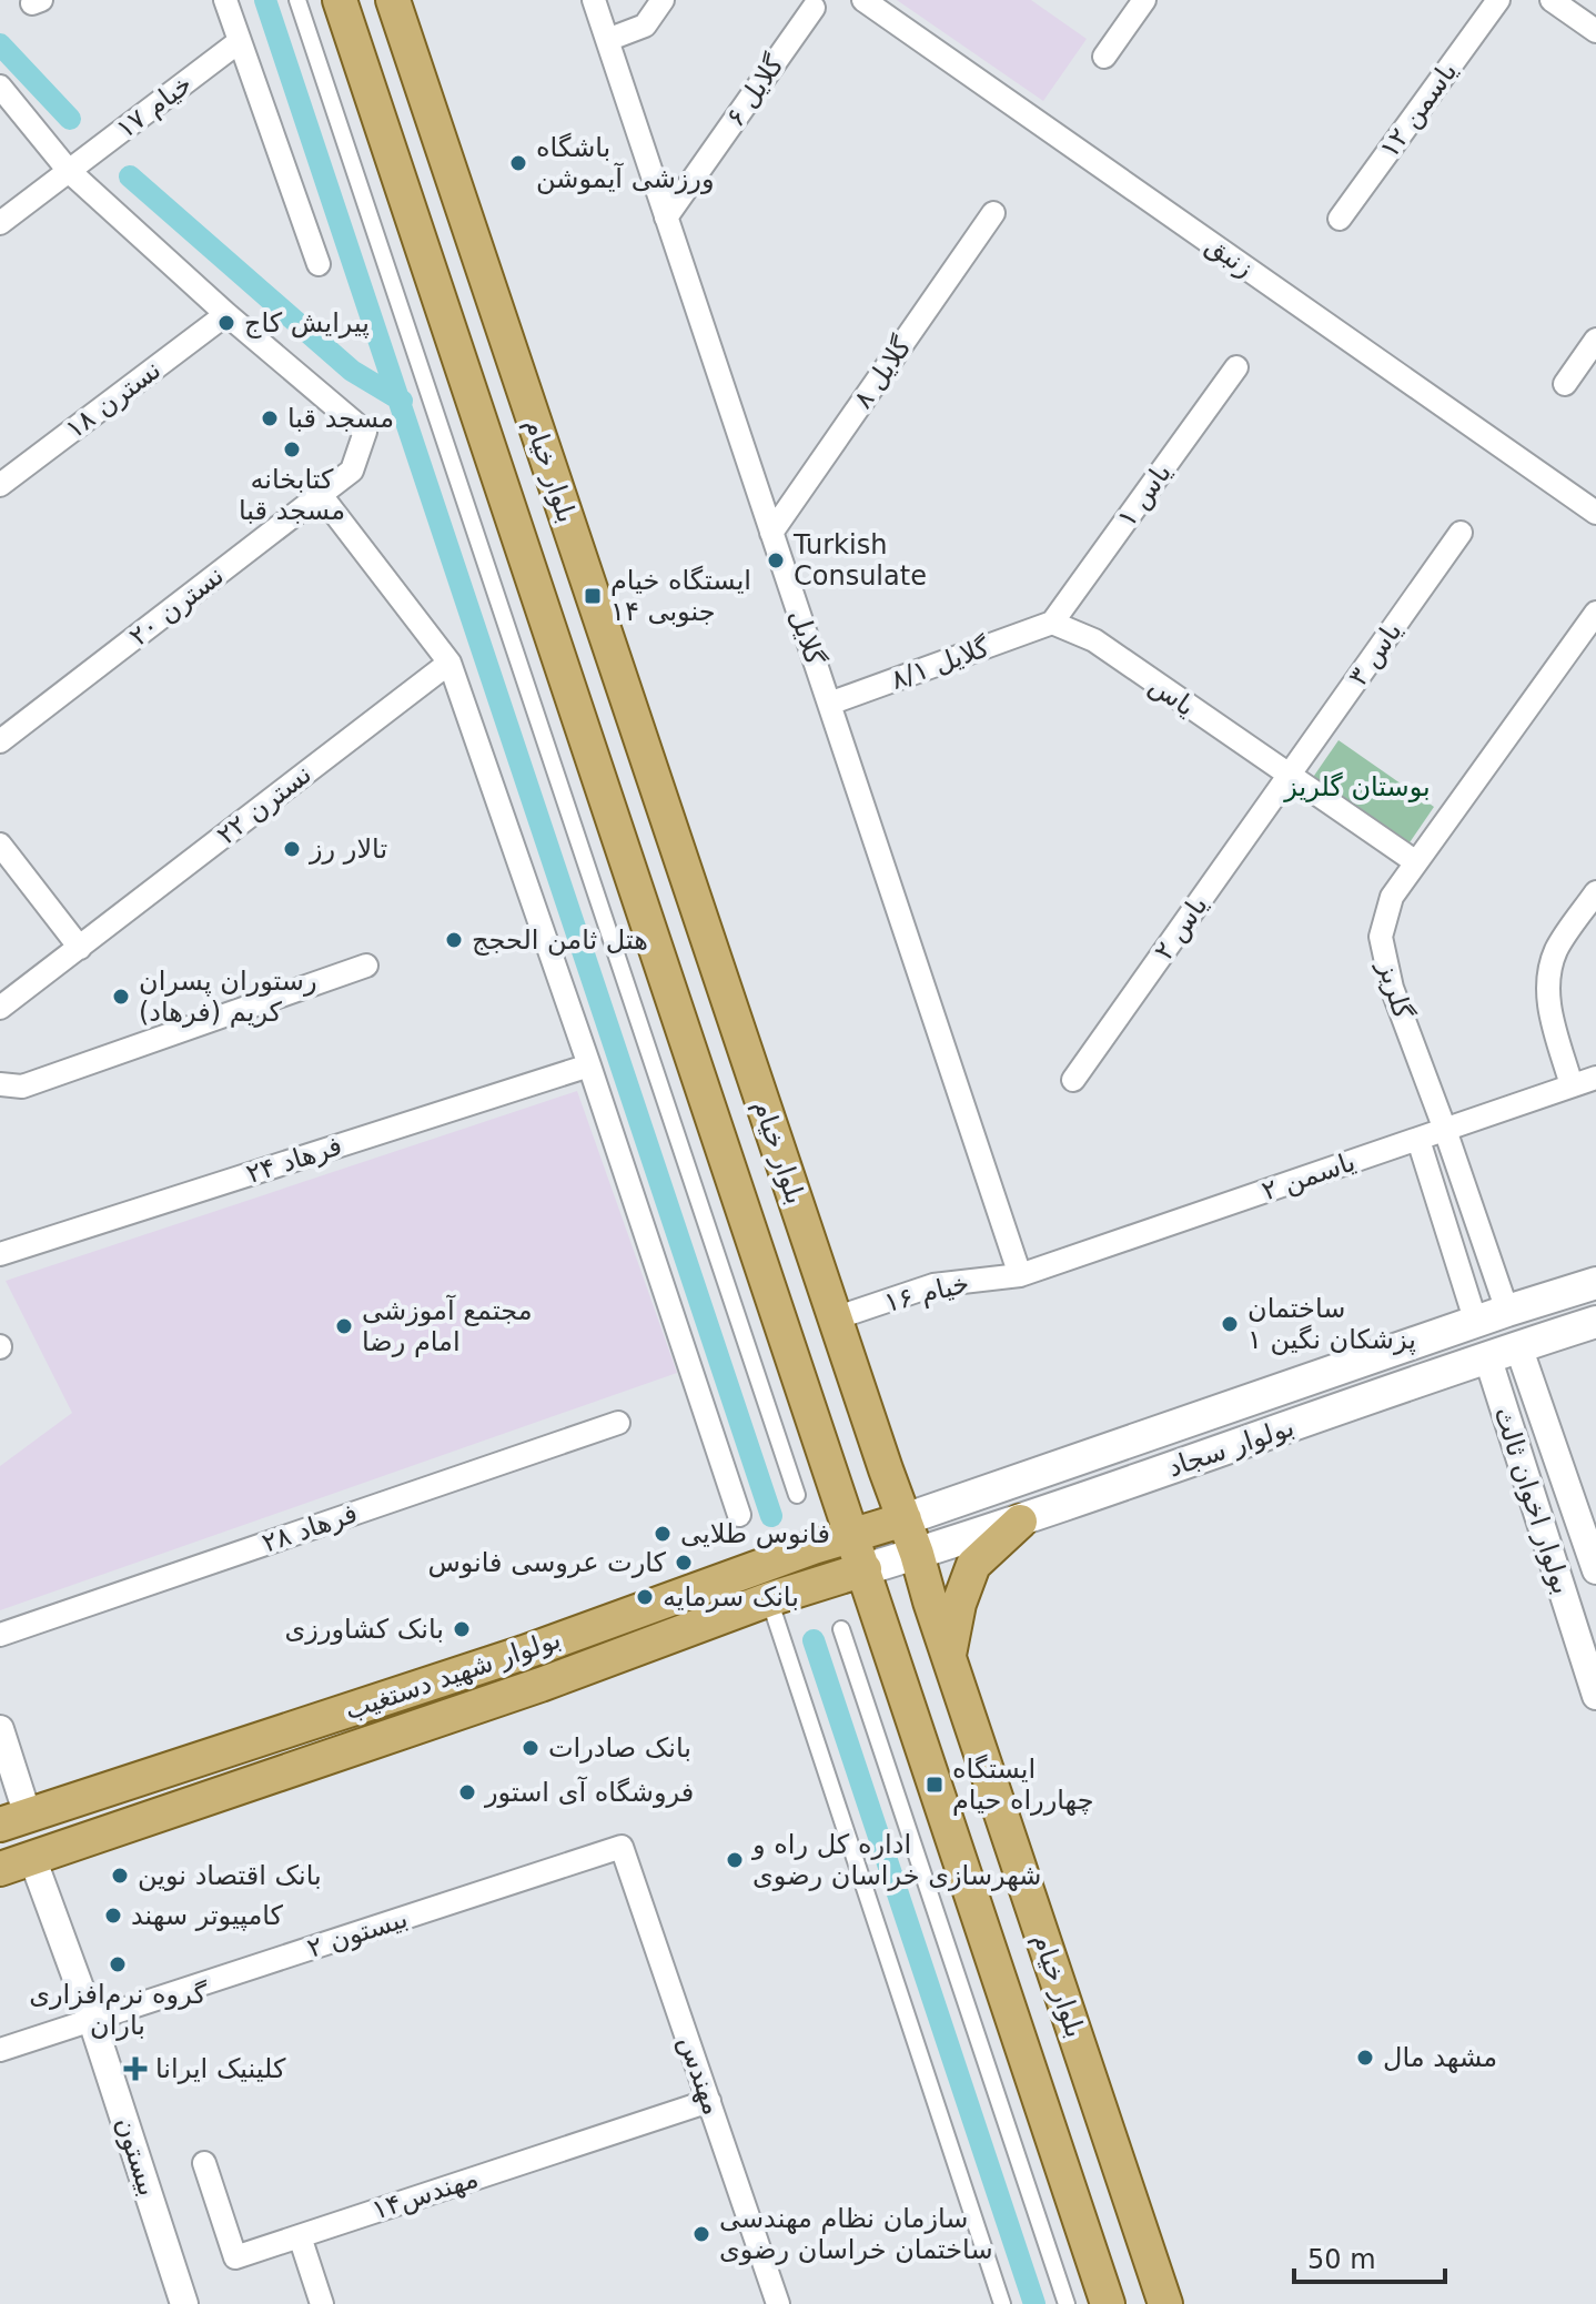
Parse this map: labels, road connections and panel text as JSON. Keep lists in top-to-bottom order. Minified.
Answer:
{"streets":{"main road":["بلوار خیام","بولوار سجاد","بولوار شهید دستغیب"],"street":["گلایل ۶","خیام ۱۷","یاسمن ۱۲","زنبق","گلایل ۸","نسترن ۱۸","یاس ۱","نسترن ۲۰","گلایل","یاس ۳","گلایل ۸/۱","یاس","نسترن ۲۲","یاس ۲","گلریز","فرهاد ۲۴","یاسمن ۲","خیام ۱۶","بولوار اخوان ثالث","فرهاد ۲۸","بیستون ۲","مهندس","بیستون","مهندس۱۴"]},"crossings":[["گلایل ۶","گلایل"],["گلایل ۸","گلایل"],["نسترن ۱۸","نسترن ۲۰"],["بلوار خیام","خیام ۱۶"],["بلوار خیام","بولوار سجاد"],["بلوار خیام","بولوار شهید دستغیب"],["یاس ۱","گلایل ۸/۱"],["یاس ۱","یاس"],["گلایل","گلایل ۸/۱"],["گلایل","یاسمن ۲"],["گلایل","خیام ۱۶"],["یاس ۳","یاس"],["یاس ۳","یاس ۲"],["گلایل ۸/۱","یاس"],["یاس","یاس ۲"],["یاس","گلریز"],["گلریز","یاسمن ۲"],["گلریز","بولوار سجاد"],["یاسمن ۲","خیام ۱۶"],["بولوار سجاد","بولوار اخوان ثالث"],["بولوار سجاد","بولوار شهید دستغیب"],["بولوار شهید دستغیب","بیستون"],["بیستون ۲","مهندس"],["بیستون ۲","بیستون"],["مهندس","مهندس۱۴"]],"parks":["بوستان گلریز"],"places":{"other":["باشگاه ورزشی آیموشن","پیرایش کاج","مسجد قبا","کتابخانه مسجد قبا","Turkish Consulate","تالار رز","هتل ثامن الحجج","رستوران پسران کریم (فرهاد)","ساختمان پزشکان نگین ۱","مجتمع آموزشی امام رضا","فانوس طلایی","کارت عروسی فانوس","بانک سرمایه","بانک کشاورزی","بانک صادرات","فروشگاه آی استور","اداره کل راه و شهرسازی خراسان رضوی","بانک اقتصاد نوین","کامپیوتر سهند","گروه نرم‌افزاری باران","مشهد مال","سازمان نظام مهندسی ساختمان خراسان رضوی"],"transit":["ایستگاه خیام جنوبی ۱۴","ایستگاه چهارراه حیام"],"health":["کلینیک ایرانا"]},"scale_bar":"50 m"}
